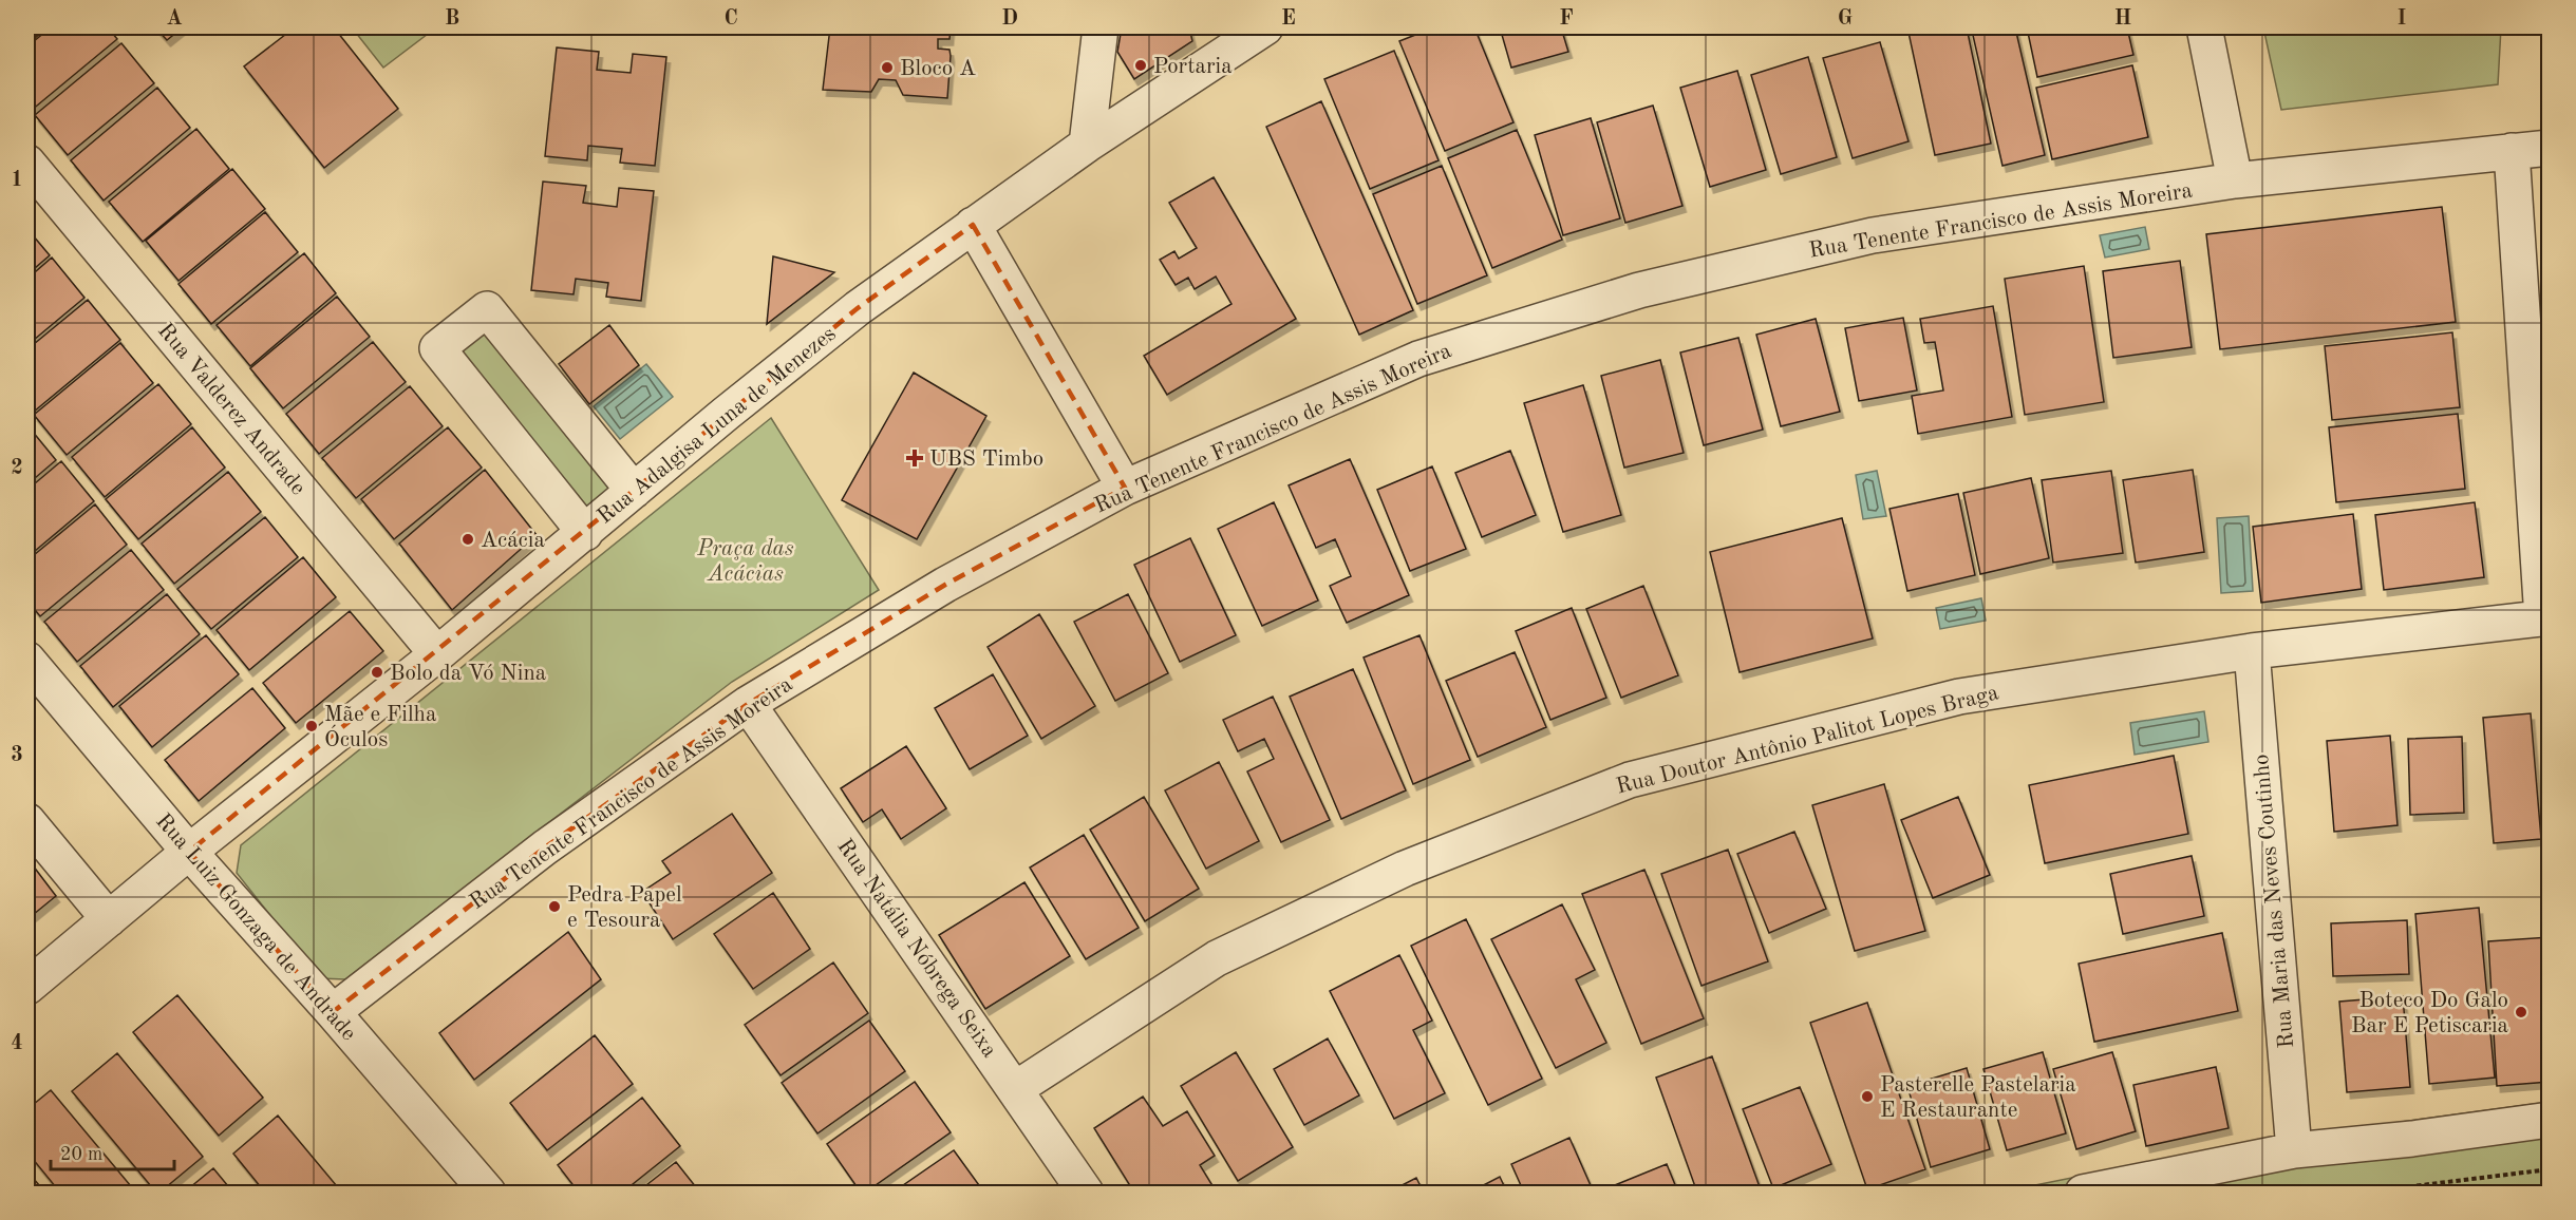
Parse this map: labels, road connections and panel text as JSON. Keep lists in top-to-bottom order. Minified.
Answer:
{"streets":{"street":["Rua Tenente Francisco de Assis Moreira","Rua Valderez Andrade","Rua Adalgisa Luna de Menezes","Rua Doutor Antônio Palitot Lopes Braga","Rua Maria das Neves Coutinho","Rua Luiz Gonzaga de Andrade","Rua Natália Nóbrega Seixa"]},"crossings":[["Rua Tenente Francisco de Assis Moreira","Rua Luiz Gonzaga de Andrade"],["Rua Tenente Francisco de Assis Moreira","Rua Natália Nóbrega Seixa"],["Rua Valderez Andrade","Rua Adalgisa Luna de Menezes"],["Rua Adalgisa Luna de Menezes","Rua Luiz Gonzaga de Andrade"],["Rua Doutor Antônio Palitot Lopes Braga","Rua Maria das Neves Coutinho"],["Rua Doutor Antônio Palitot Lopes Braga","Rua Natália Nóbrega Seixa"]],"parks":["Praça das Acácias"],"places":{"other":["Portaria","Bloco A","Acácia","Bolo da Vó Nina","Mãe e Filha Óculos","Pedra Papel e Tesoura","Boteco Do Galo Bar E Petiscaria","Pasterelle Pastelaria E Restaurante"],"health":["UBS Timbo"]},"scale_bar":"20 m","grid":{"columns":["A","B","C","D","E","F","G","H","I"],"rows":["1","2","3","4"]}}
